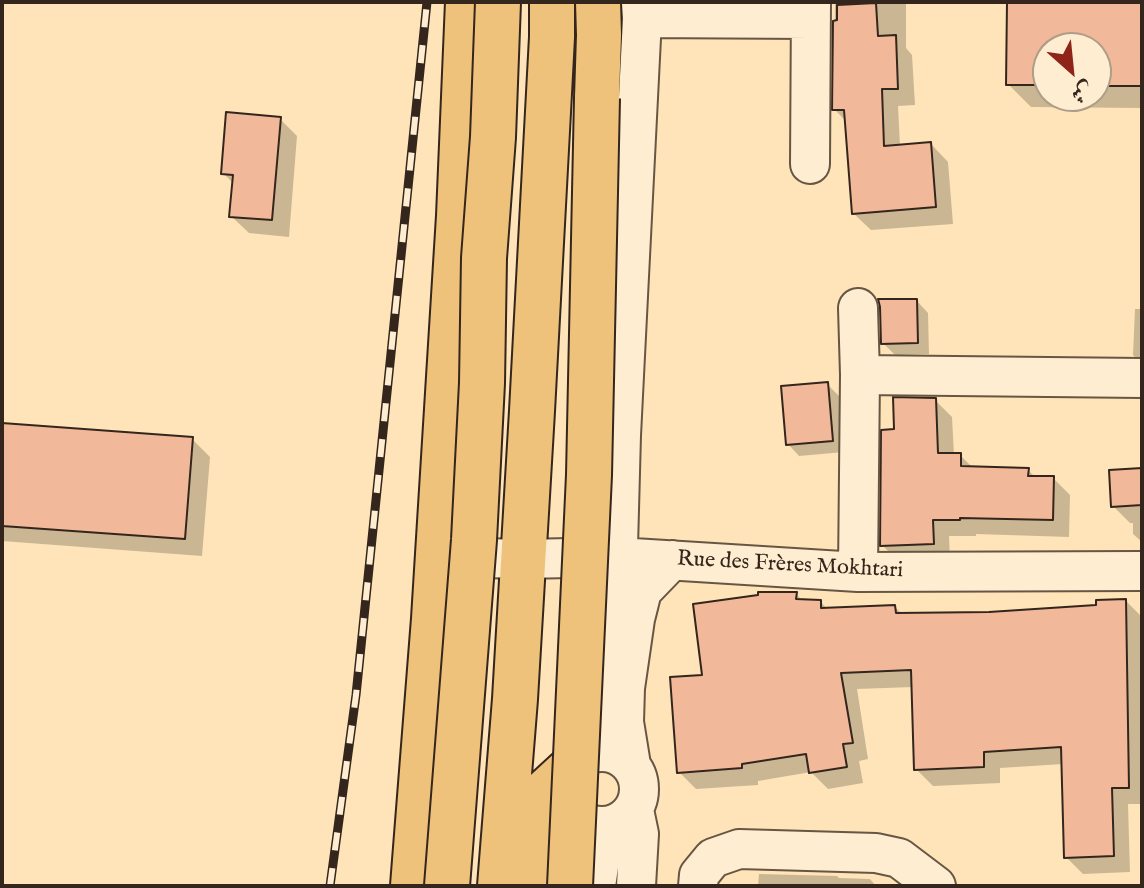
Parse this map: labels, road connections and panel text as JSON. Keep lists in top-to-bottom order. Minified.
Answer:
{"streets":{"street":["Rue des Frères Mokhtari"]},"north":"bottom right"}
